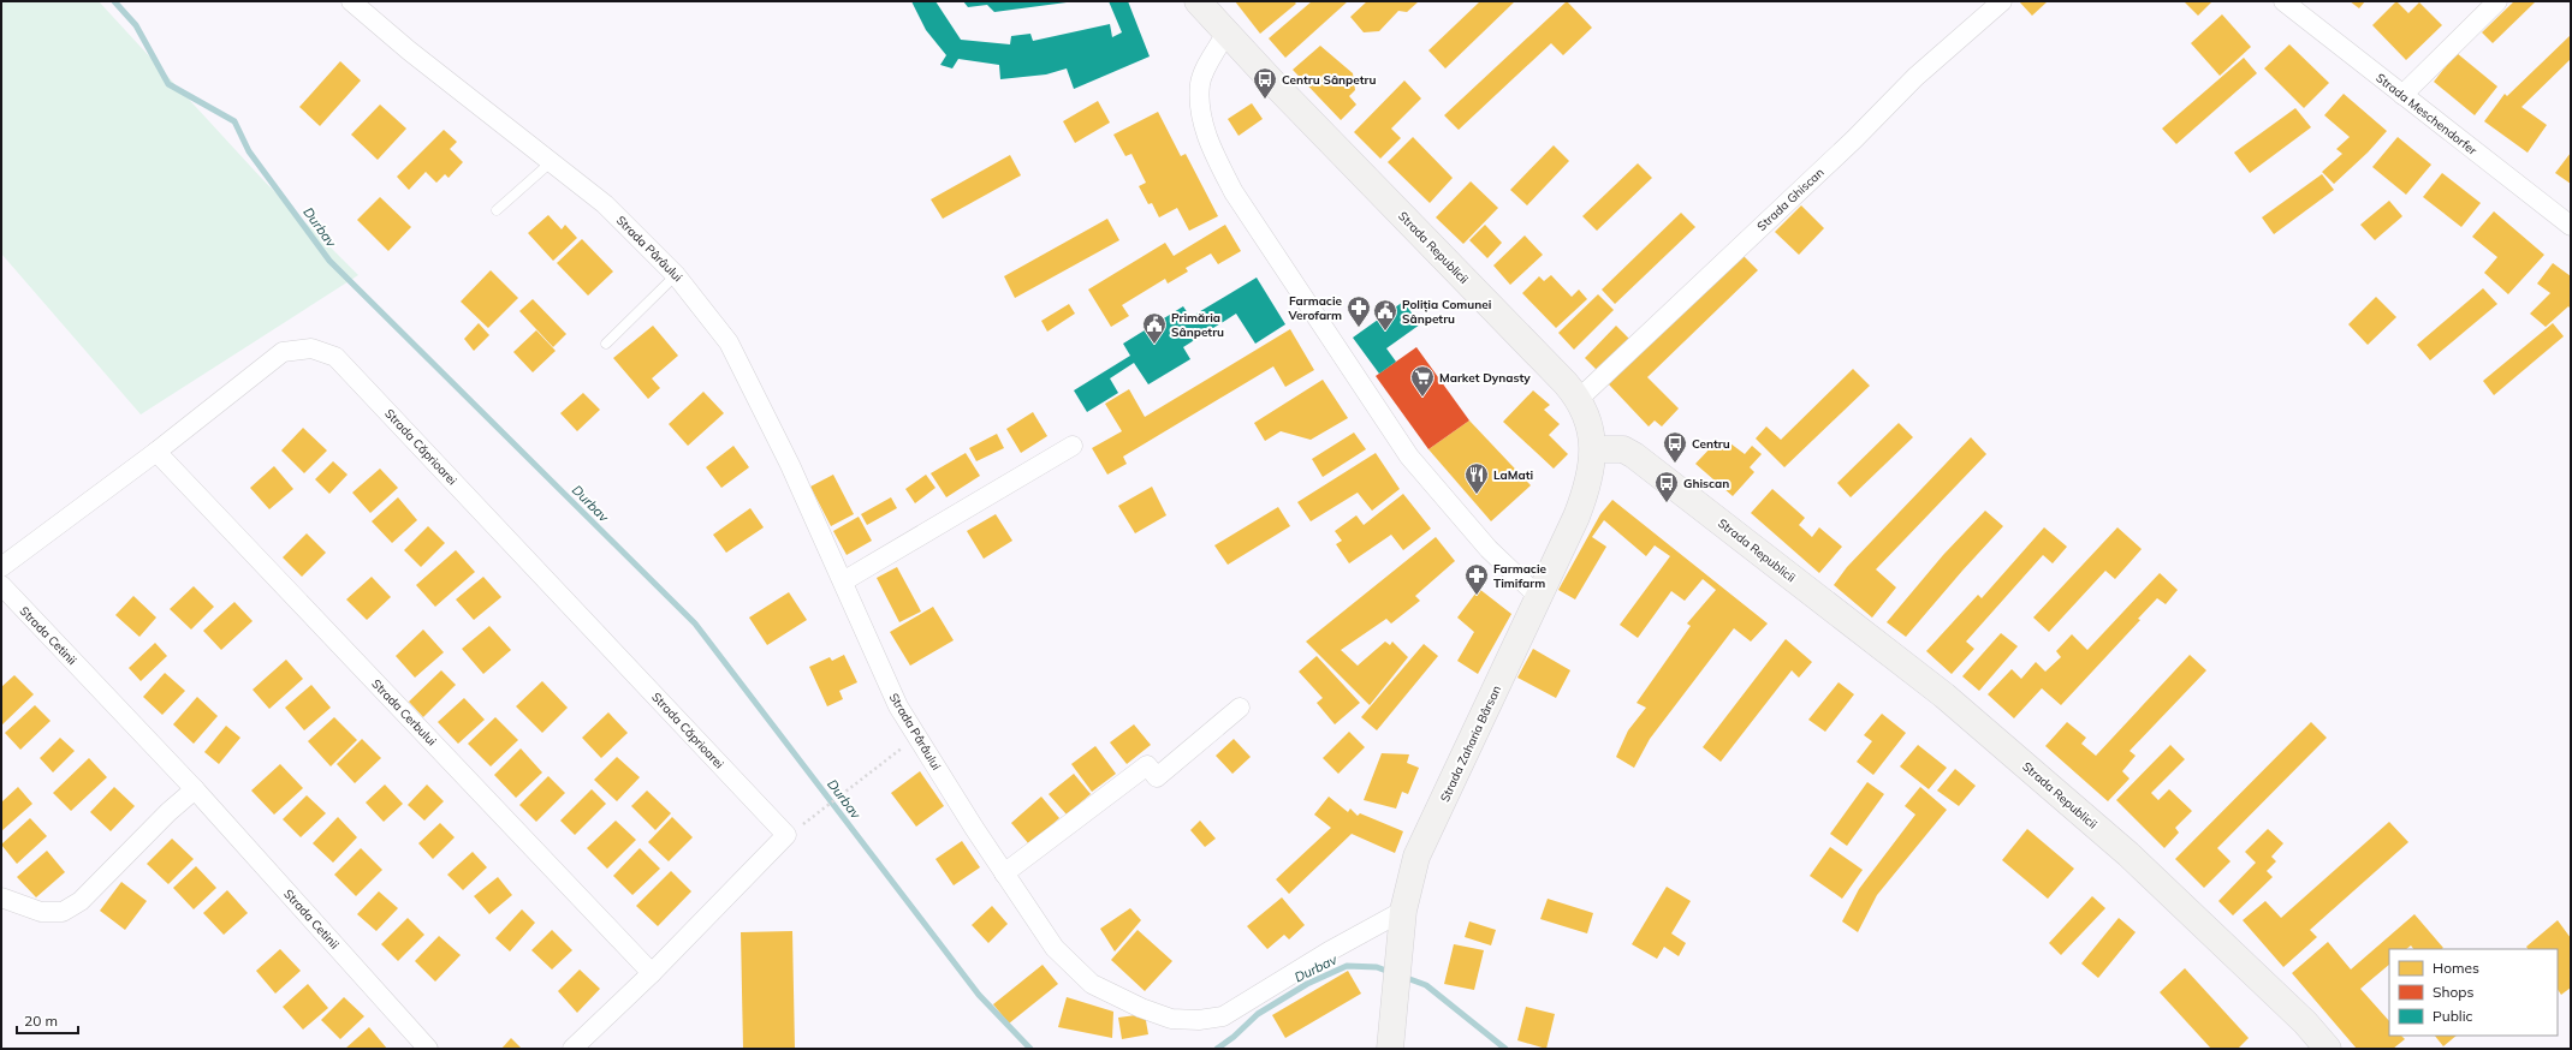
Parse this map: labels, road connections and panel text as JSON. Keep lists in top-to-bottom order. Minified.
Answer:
{"streets":{"main road":["Strada Republicii","Strada Zaharia Bârsan"],"street":["Strada Meschendorfer","Strada Ghiscan","Strada Pârâului","Strada Căprioarei","Strada Cetinii","Strada Cerbului"]},"crossings":[["Strada Ghiscan","Strada Republicii"],["Strada Republicii","Strada Zaharia Bârsan"],["Strada Pârâului","Strada Zaharia Bârsan"],["Strada Căprioarei","Strada Cerbului"]],"water":["Durbav"],"places":{"bus stop":["Centru Sânpetru","Centru","Ghiscan"],"pharmacy":["Farmacie Verofarm","Farmacie Timifarm"],"public building":["Poliția Comunei Sânpetru","Primăria Sânpetru"],"supermarket":["Market Dynasty"],"restaurant":["LaMati"]},"legend":["Homes","Shops","Public"],"scale_bar":"20 m"}
